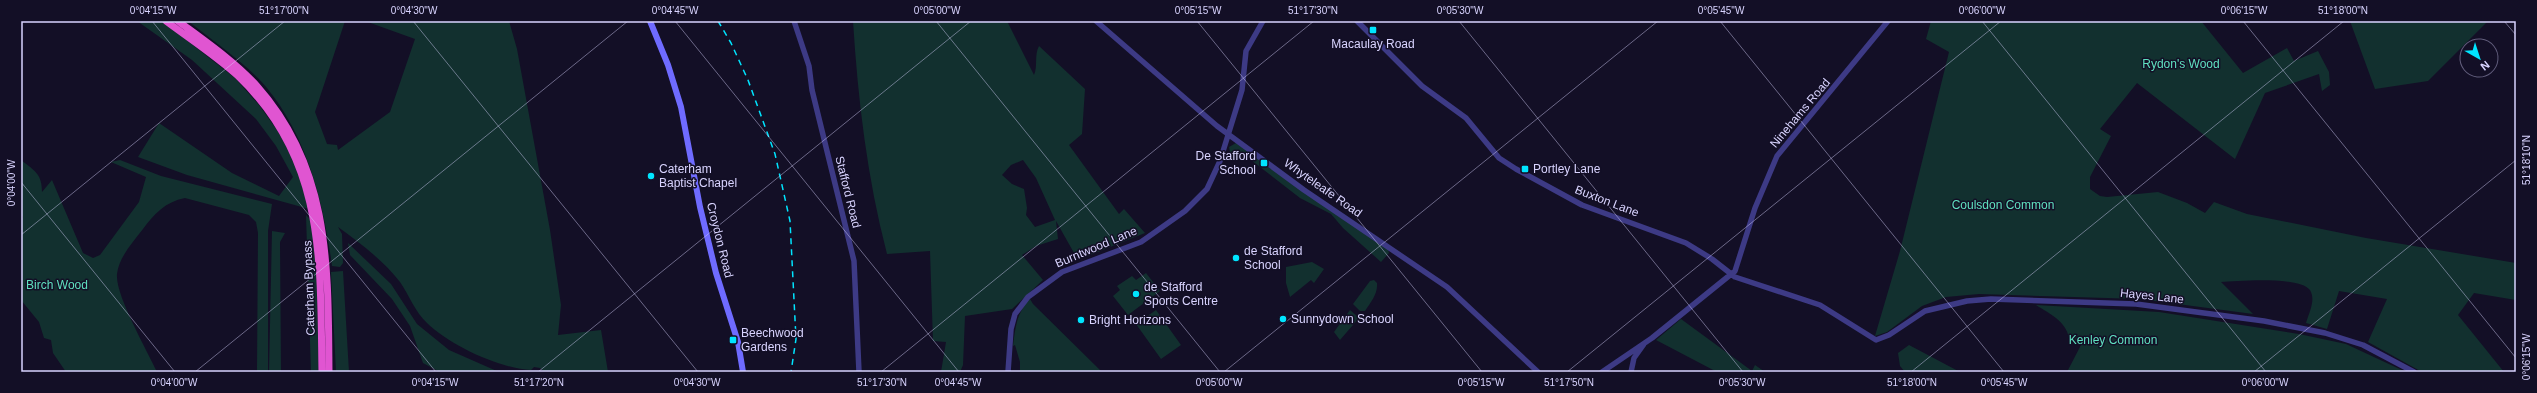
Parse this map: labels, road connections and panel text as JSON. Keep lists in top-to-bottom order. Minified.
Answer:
{"streets":{"highway":["Caterham Bypass"],"main road":["Croydon Road"],"street":["Ninehams Road","Whyteleafe Road","Stafford Road","Buxton Lane","Burntwood Lane","Hayes Lane"]},"crossings":[["Ninehams Road","Buxton Lane"],["Whyteleafe Road","Burntwood Lane"],["Buxton Lane","Hayes Lane"]],"parks":["Rydon's Wood","Coulsdon Common","Birch Wood","Kenley Common"],"places":{"transit":["Macaulay Road","De Stafford School","Portley Lane","Beechwood Gardens"],"other":["Caterham Baptist Chapel","de Stafford School","de Stafford Sports Centre","Sunnydown School","Bright Horizons"]},"north":"bottom right","coordinates":["0°04'15\"W","51°17'00\"N","0°04'30\"W","0°04'45\"W","0°05'00\"W","0°05'15\"W","51°17'30\"N","0°05'30\"W","0°05'45\"W","0°06'00\"W","0°06'15\"W","51°18'00\"N","51°18'10\"N","0°04'00\"W","51°17'20\"N","51°17'50\"N"]}
